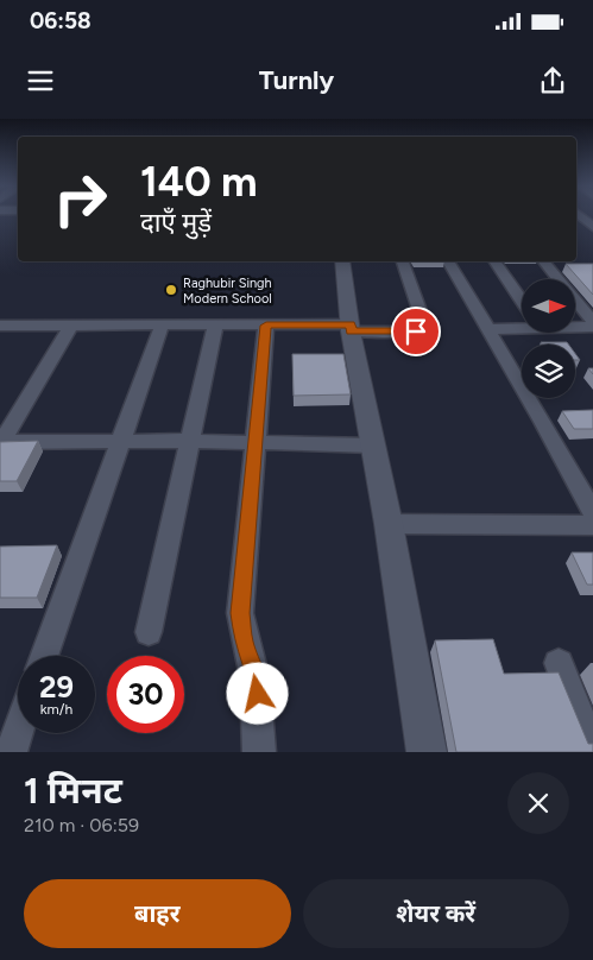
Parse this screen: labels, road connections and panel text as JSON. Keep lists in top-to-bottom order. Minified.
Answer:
{"places":["Raghubir Singh Modern School"],"north":"right","page":{"status":"06:58","header":"Turnly","turn":["140 m","दाएँ मुड़ें"],"speed":"29 km/h","limit":"30","heading":["1 मिनट","210 m · 06:59"],"buttons":["बाहर","शेयर करें"]}}
